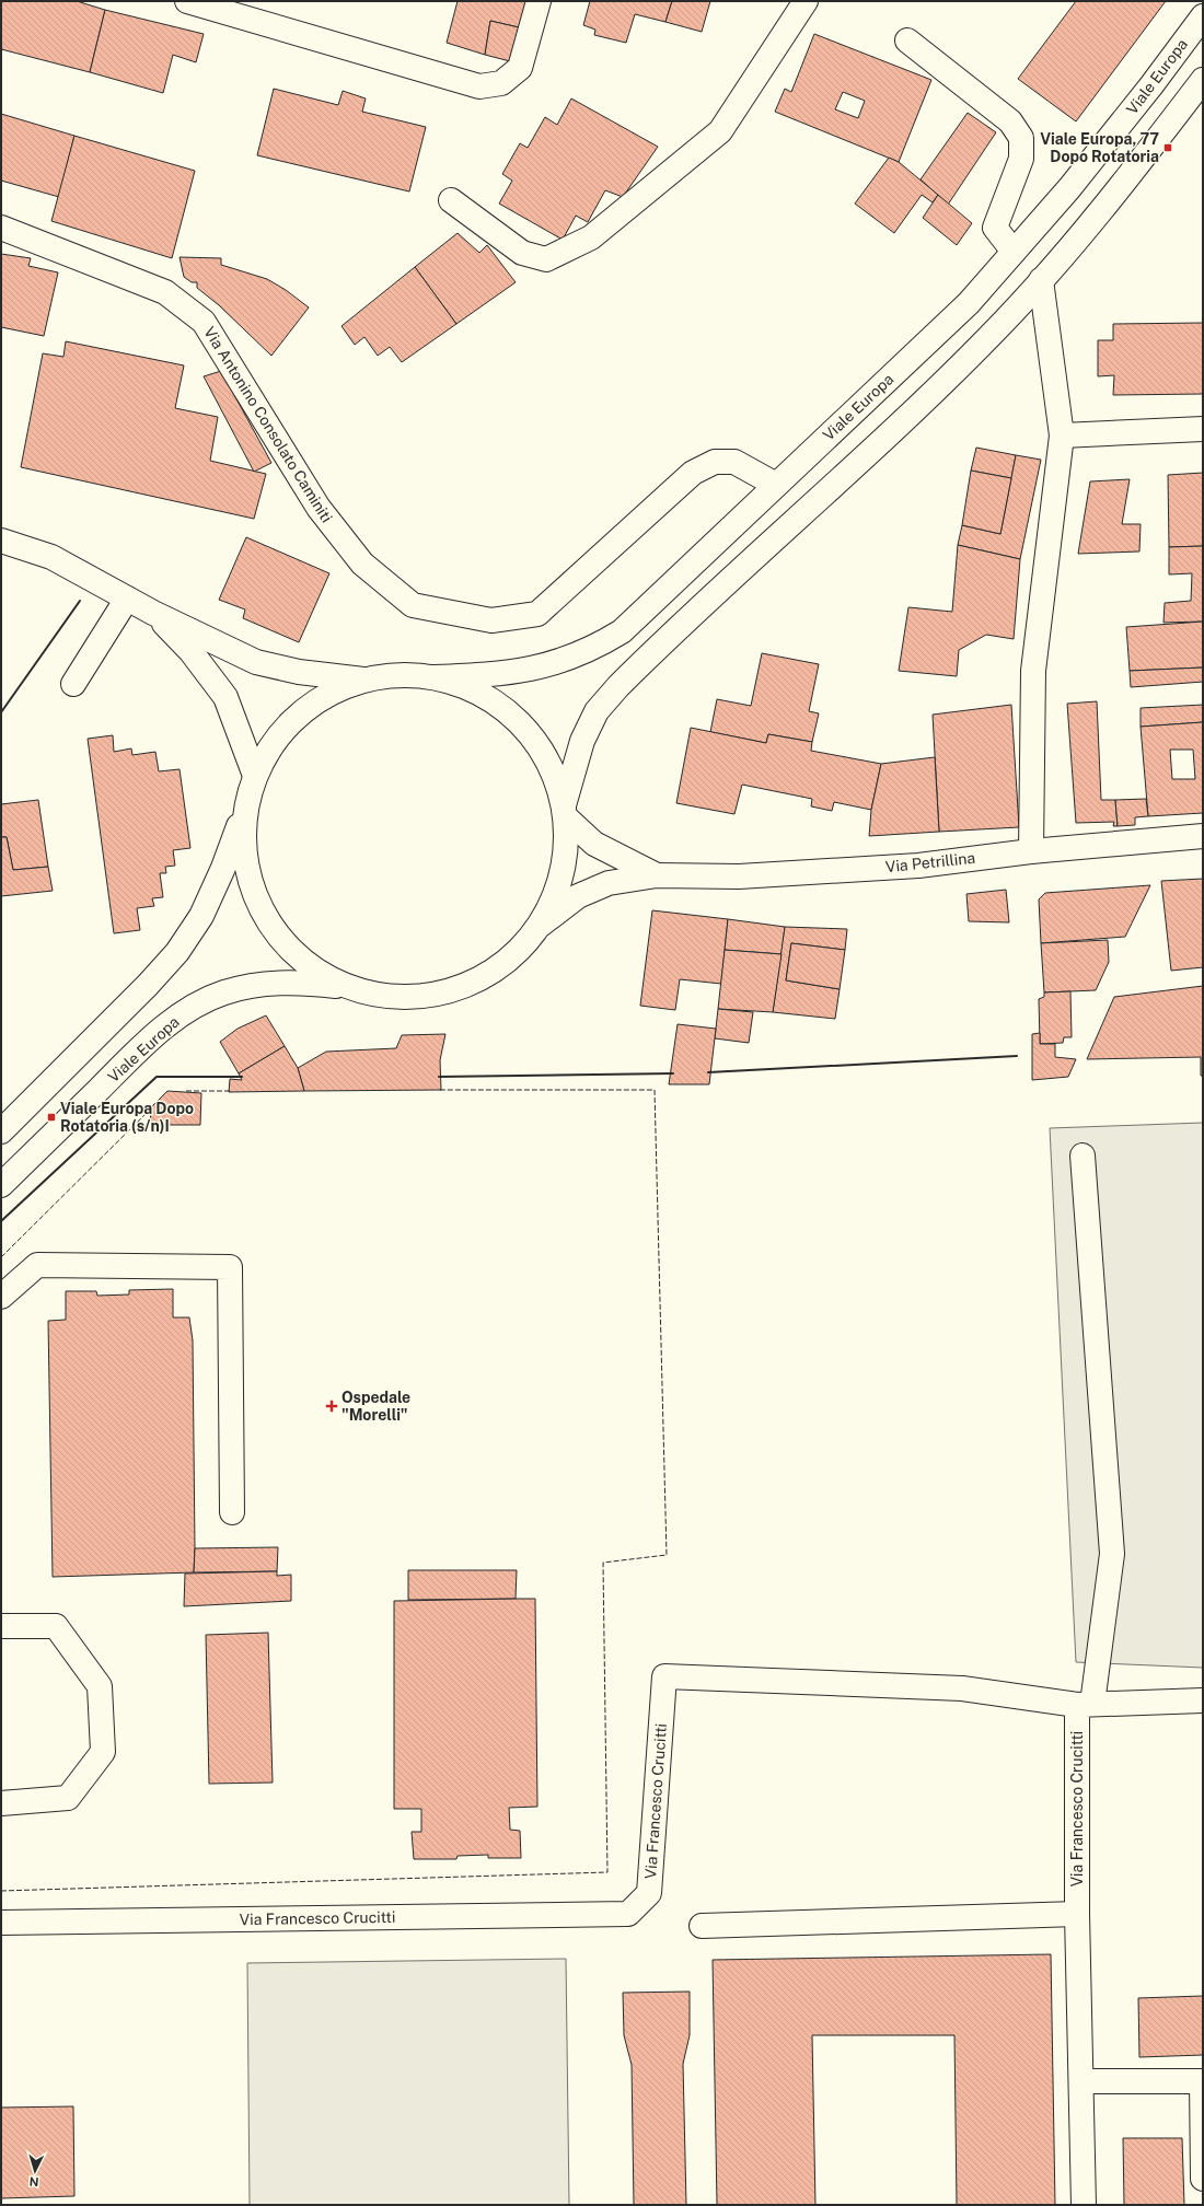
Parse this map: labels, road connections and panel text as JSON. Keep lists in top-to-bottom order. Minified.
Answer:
{"streets":{"main road":["Viale Europa","Via Antonino Consolato Caminiti","Via Petrillina","Via Francesco Crucitti"]},"crossings":[["Viale Europa","Via Antonino Consolato Caminiti"]],"places":{"transit":["Viale Europa, 77 Dopo Rotatoria","Viale Europa Dopo Rotatoria (s/n)I"],"health":["Ospedale \"Morelli\""]},"north":"bottom"}
